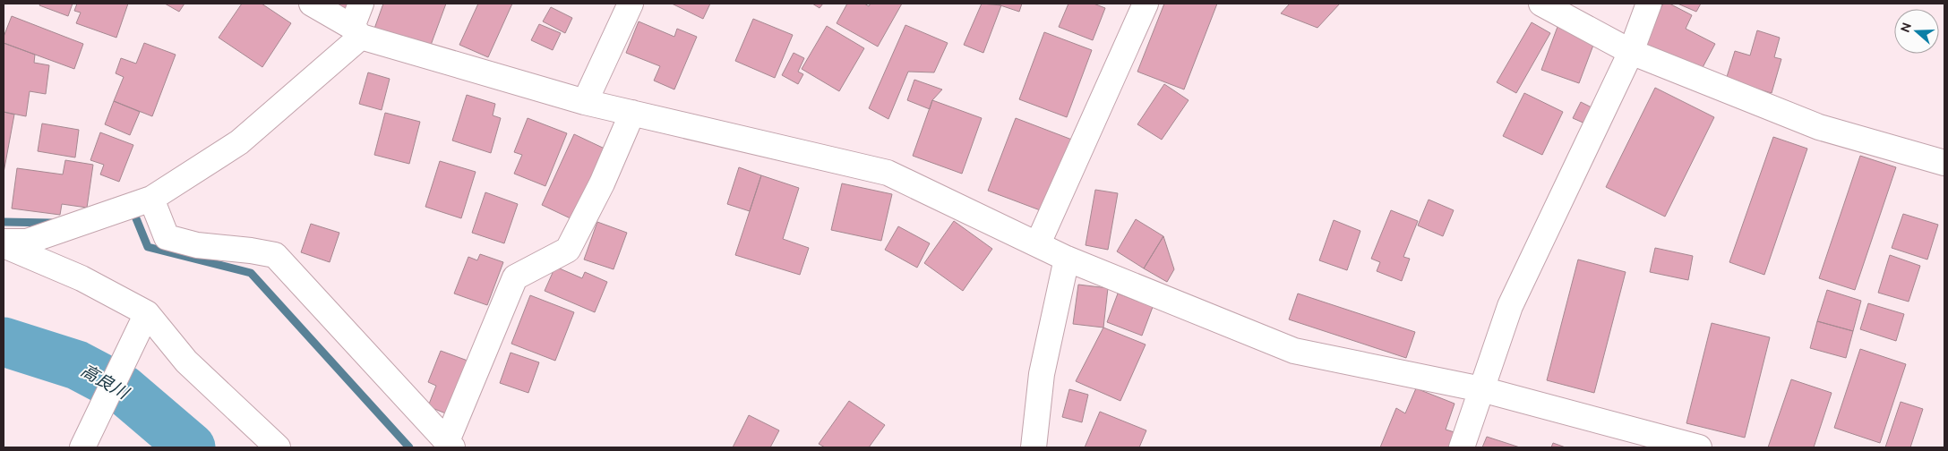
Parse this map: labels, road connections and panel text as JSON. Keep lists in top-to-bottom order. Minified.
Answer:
{"water":["高良川"],"north":"left"}
